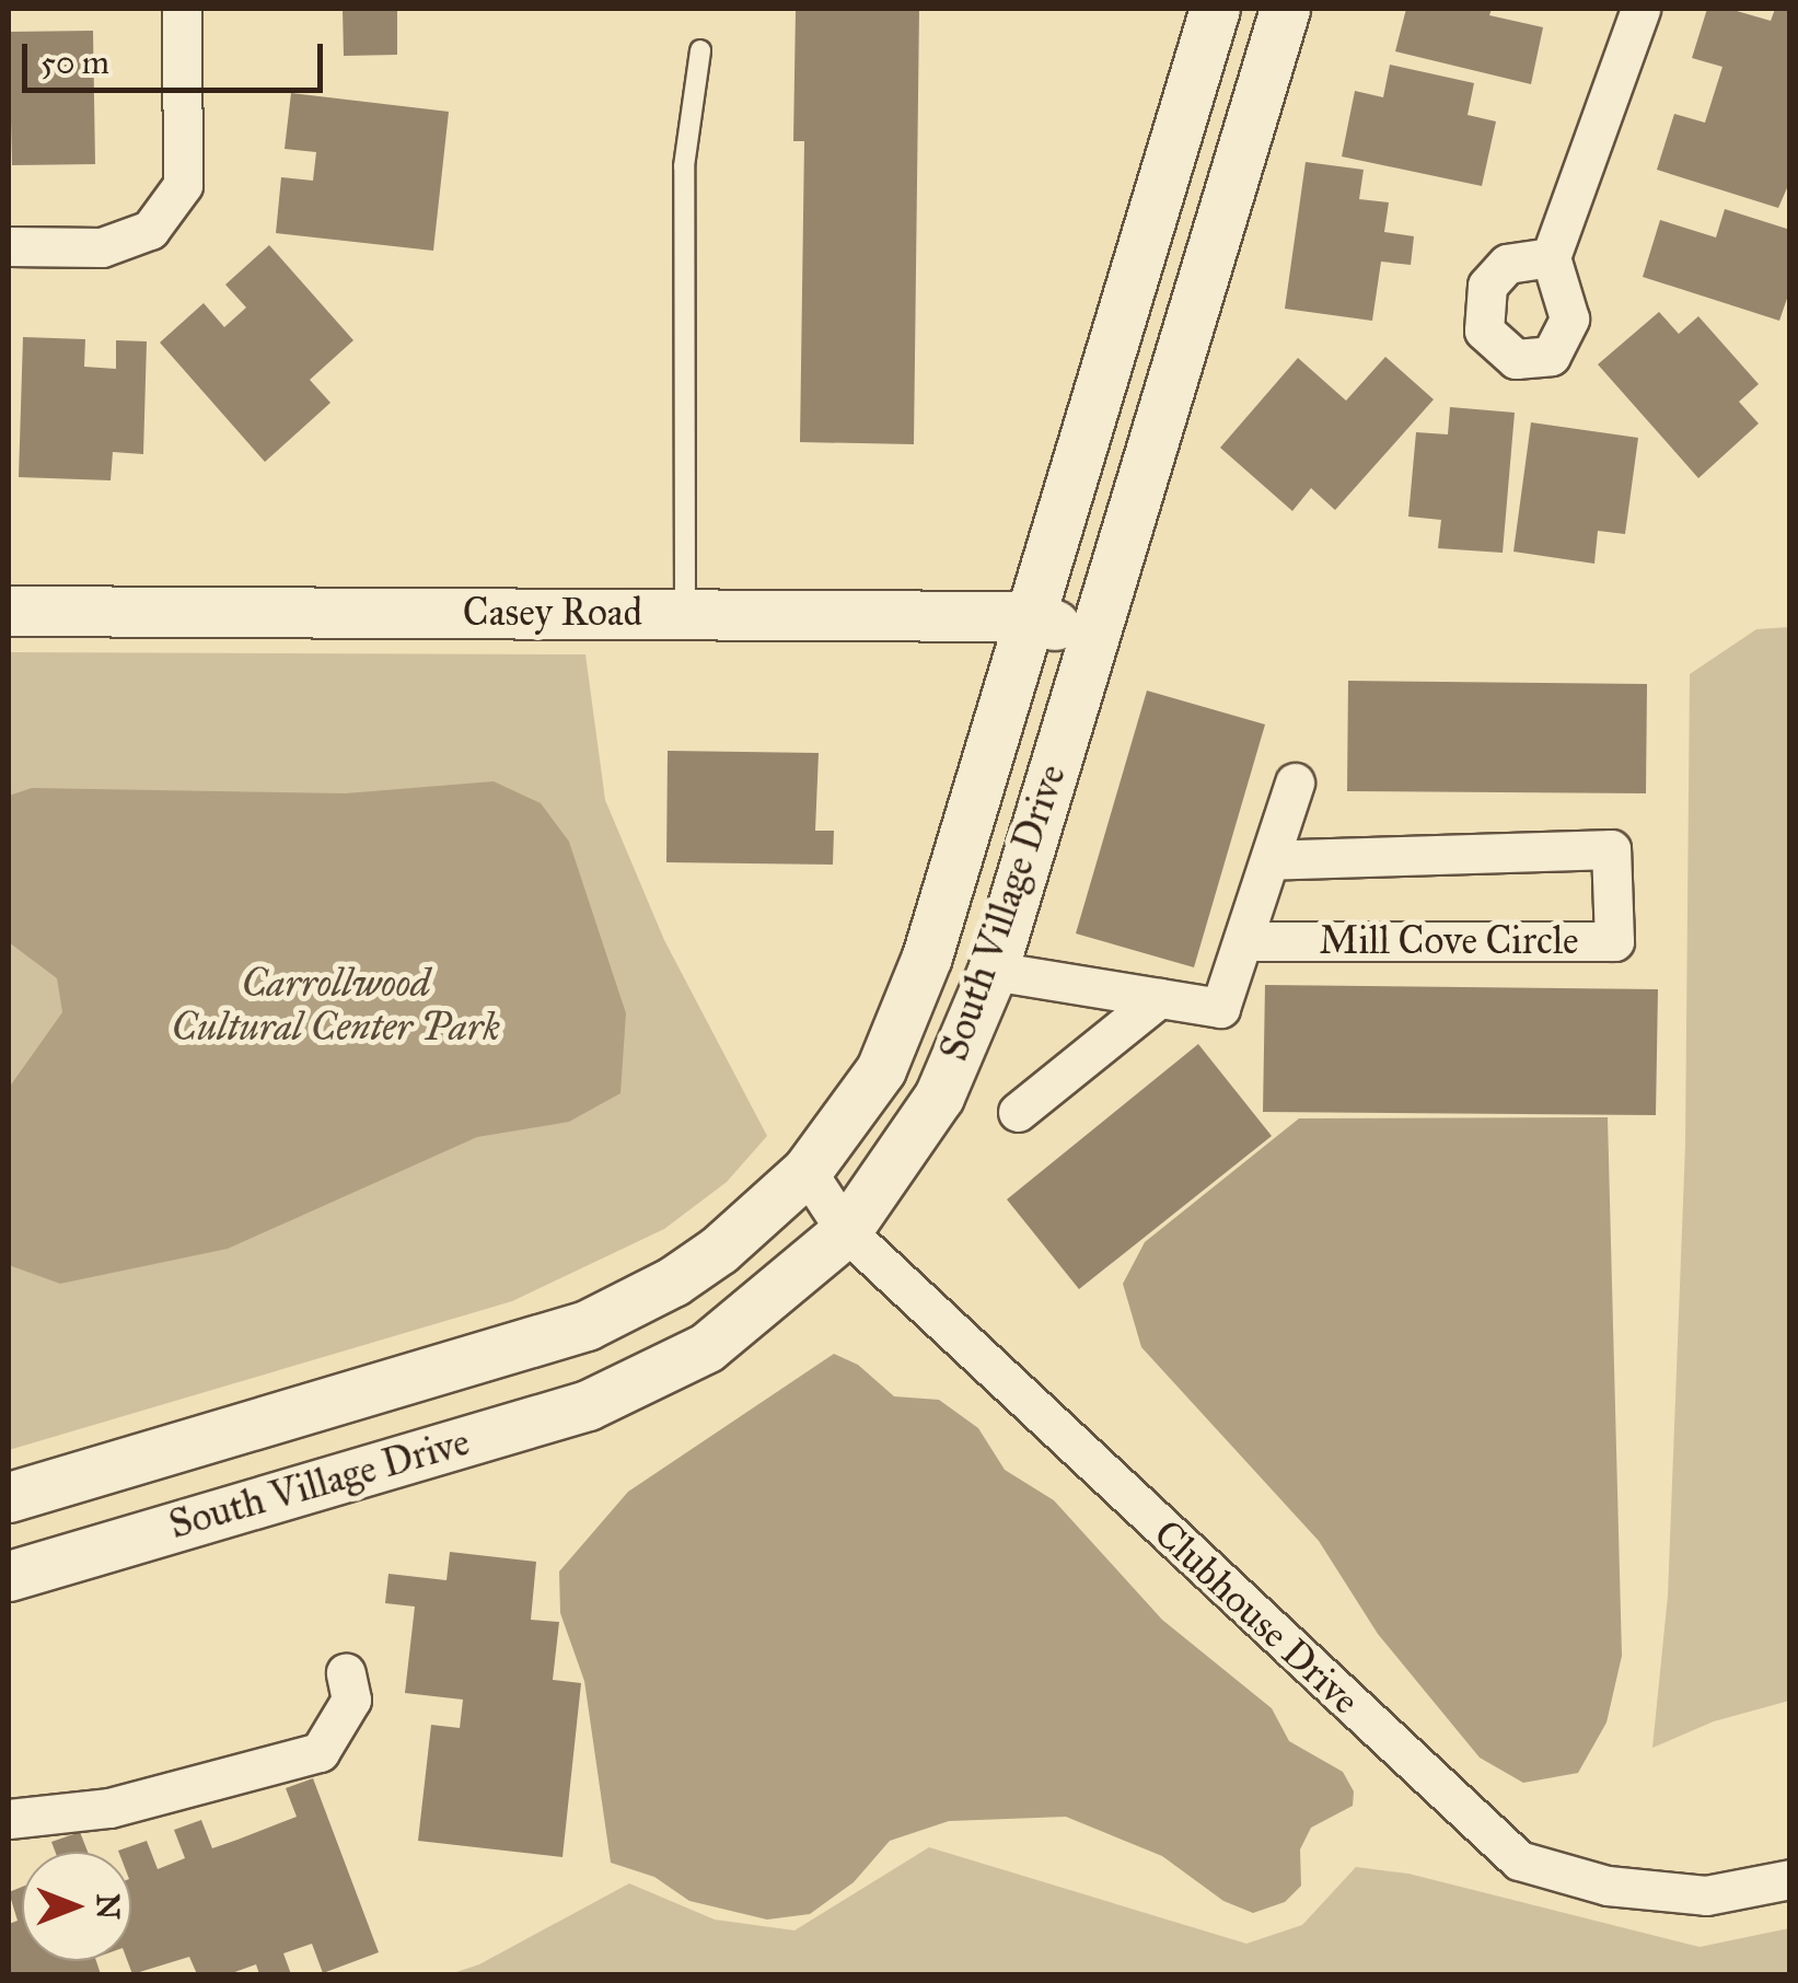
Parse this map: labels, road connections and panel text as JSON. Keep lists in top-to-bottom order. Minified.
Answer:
{"streets":{"street":["Casey Road","South Village Drive","Mill Cove Circle","Clubhouse Drive"]},"crossings":[["Casey Road","South Village Drive"],["South Village Drive","Clubhouse Drive"]],"parks":["Carrollwood Cultural Center Park"],"scale_bar":"50 m","north":"right"}
